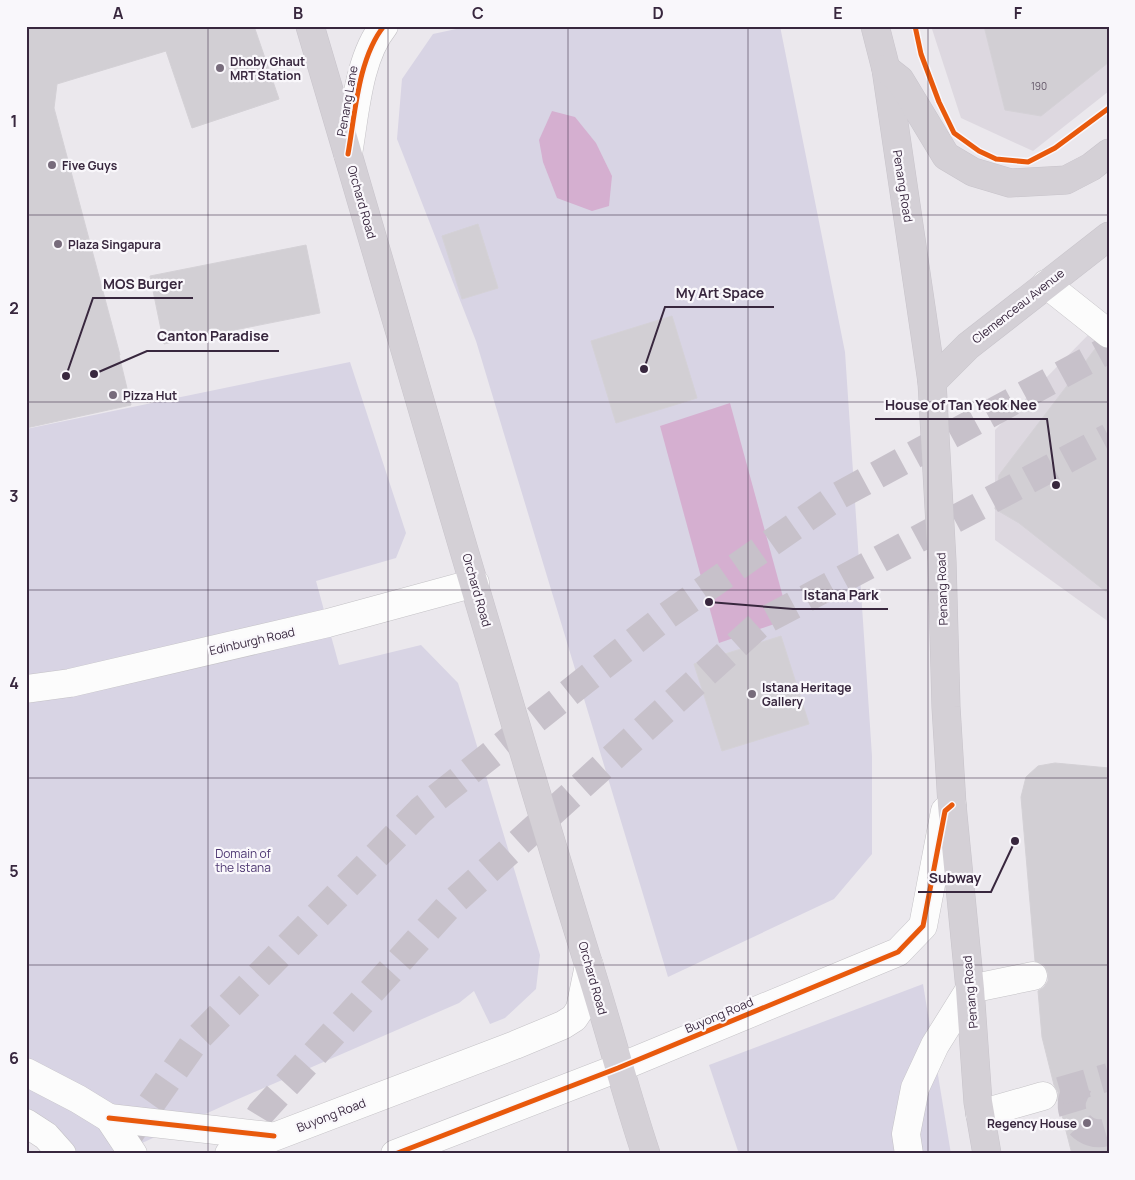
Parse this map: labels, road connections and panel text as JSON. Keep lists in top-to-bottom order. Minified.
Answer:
{"streets":{"main road":["Penang Road","Orchard Road","Clemenceau Avenue"],"street":["Penang Lane","Edinburgh Road","Buyong Road"]},"crossings":[["Penang Lane","Orchard Road"],["Penang Road","Clemenceau Avenue"],["Penang Road","Buyong Road"],["Orchard Road","Edinburgh Road"],["Orchard Road","Buyong Road"]],"parks":["Domain of the Istana"],"places":["Dhoby Ghaut MRT Station","Five Guys","Plaza Singapura","My Art Space","Canton Paradise","MOS Burger","Pizza Hut","House of Tan Yeok Nee","Istana Park","Istana Heritage Gallery","Subway","Regency House"],"house_numbers":["190"],"grid":{"columns":["A","B","C","D","E","F"],"rows":["1","2","3","4","5","6"]}}
